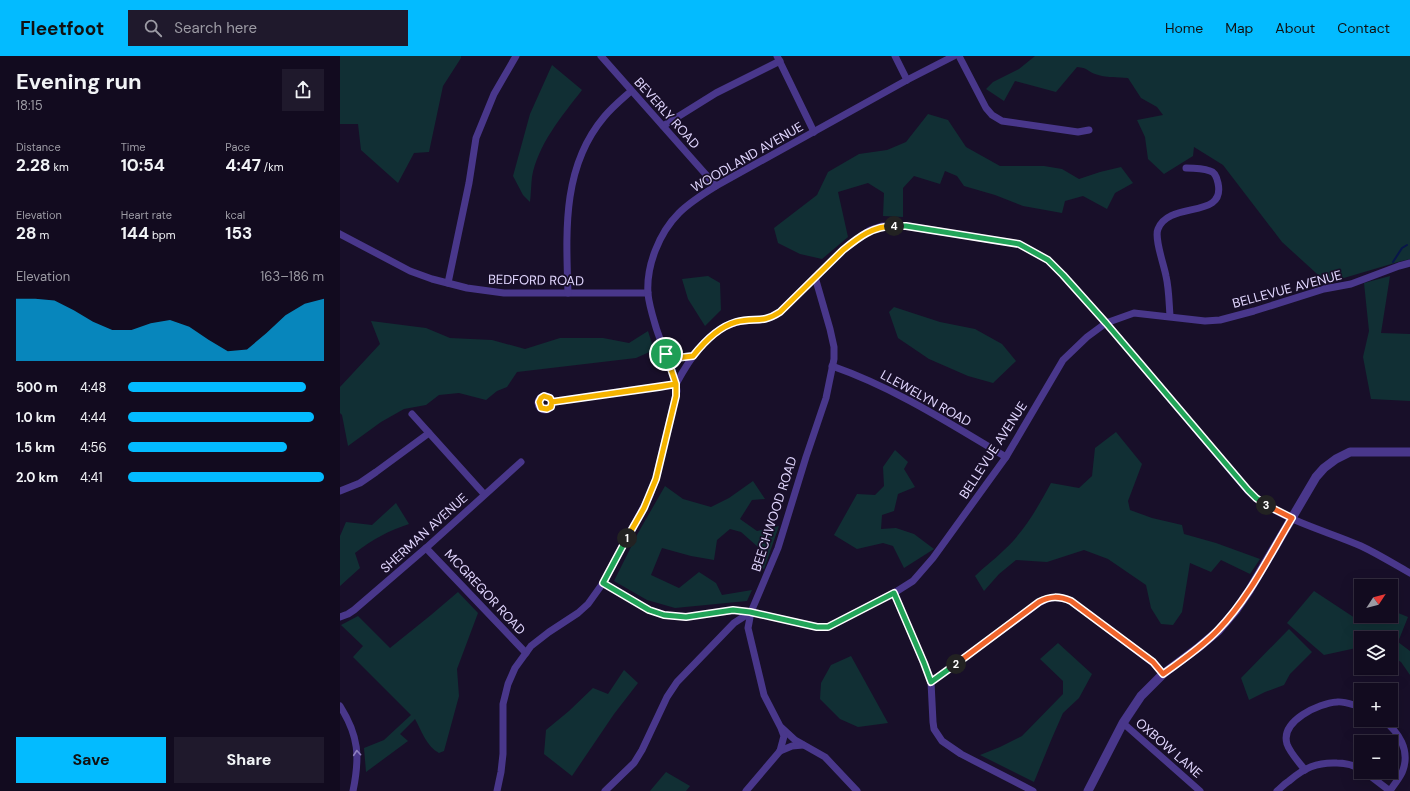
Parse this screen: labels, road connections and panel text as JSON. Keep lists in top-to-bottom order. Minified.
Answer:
{"streets":{"street":["BEVERLY ROAD","WOODLAND AVENUE","BEDFORD ROAD","BELLEVUE AVENUE","LLEWELYN ROAD","BEECHWOOD ROAD","SHERMAN AVENUE","MCGREGOR ROAD","OXBOW LANE"]},"crossings":[["BEVERLY ROAD","WOODLAND AVENUE"],["WOODLAND AVENUE","BEDFORD ROAD"],["WOODLAND AVENUE","BELLEVUE AVENUE"],["WOODLAND AVENUE","MCGREGOR ROAD"],["BELLEVUE AVENUE","LLEWELYN ROAD"],["BELLEVUE AVENUE","BEECHWOOD ROAD"],["LLEWELYN ROAD","BEECHWOOD ROAD"],["SHERMAN AVENUE","MCGREGOR ROAD"]],"north":"top right","page":{"header":"Fleetfoot","search":"Search here","nav":["Home","Map","About","Contact"],"heading":["Evening run","18:15"],"stats":[["Distance","2.28 km"],["Time","10:54"],["Pace","4:47 /km"],["Elevation","28 m"],["Heart rate","144 bpm"],["kcal","153"]],"pins":["4","3","1","2"],"chart":["Elevation","163–186 m"],"list":[{"name":"500 m","note":"4:48"},{"name":"1.0 km","note":"4:44"},{"name":"1.5 km","note":"4:56"},{"name":"2.0 km","note":"4:41"}],"map_buttons":["+","−"],"buttons":["Save","Share"]}}
